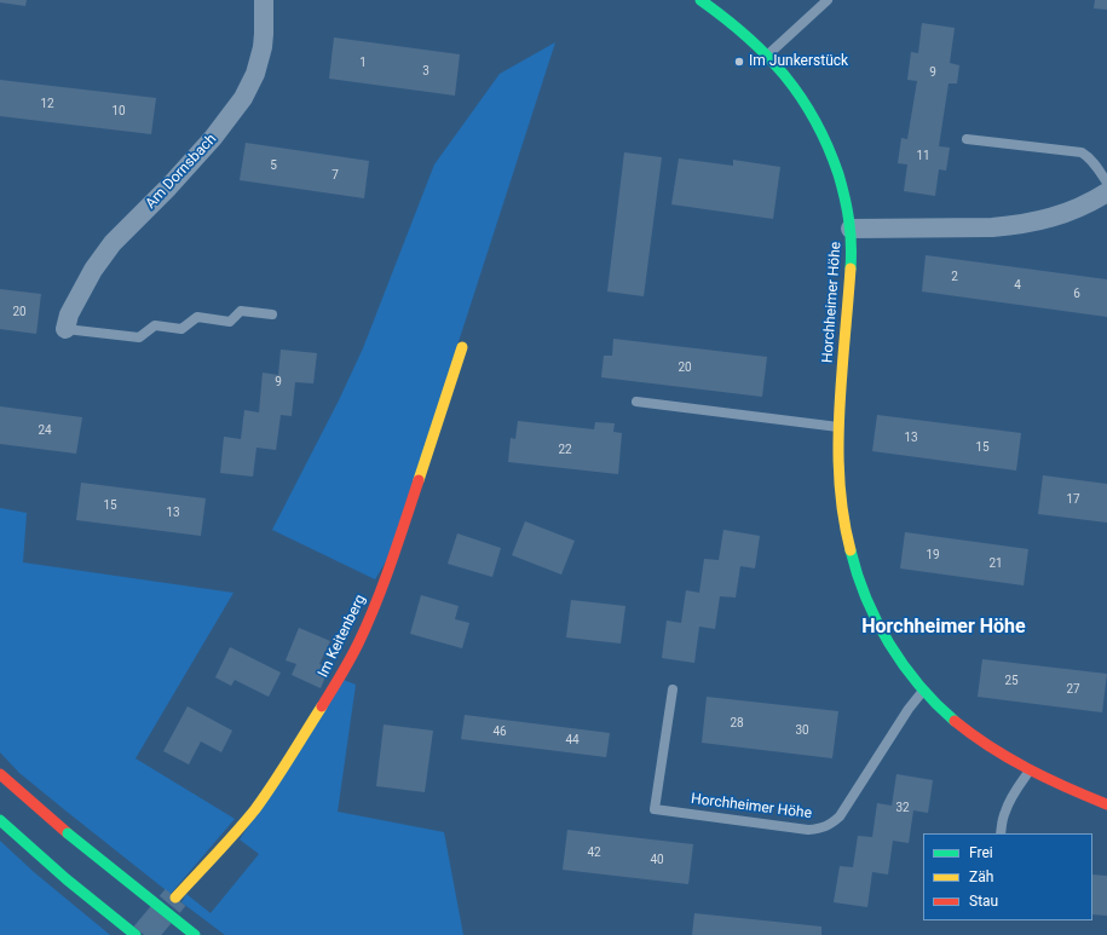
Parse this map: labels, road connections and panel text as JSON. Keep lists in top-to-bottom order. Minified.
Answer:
{"streets":{"main road":["Horchheimer Höhe","Im Keitenberg"],"street":["Am Dornsbach"]},"districts":["Horchheimer Höhe"],"places":["Im Junkerstück"],"house_numbers":["1","3","9","12","10","11","5","7","2","4","6","20","20","9","24","13","15","22","17","15","13","19","21","25","27","28","30","46","44","32","42","40"],"legend":["Frei","Zäh","Stau"]}
